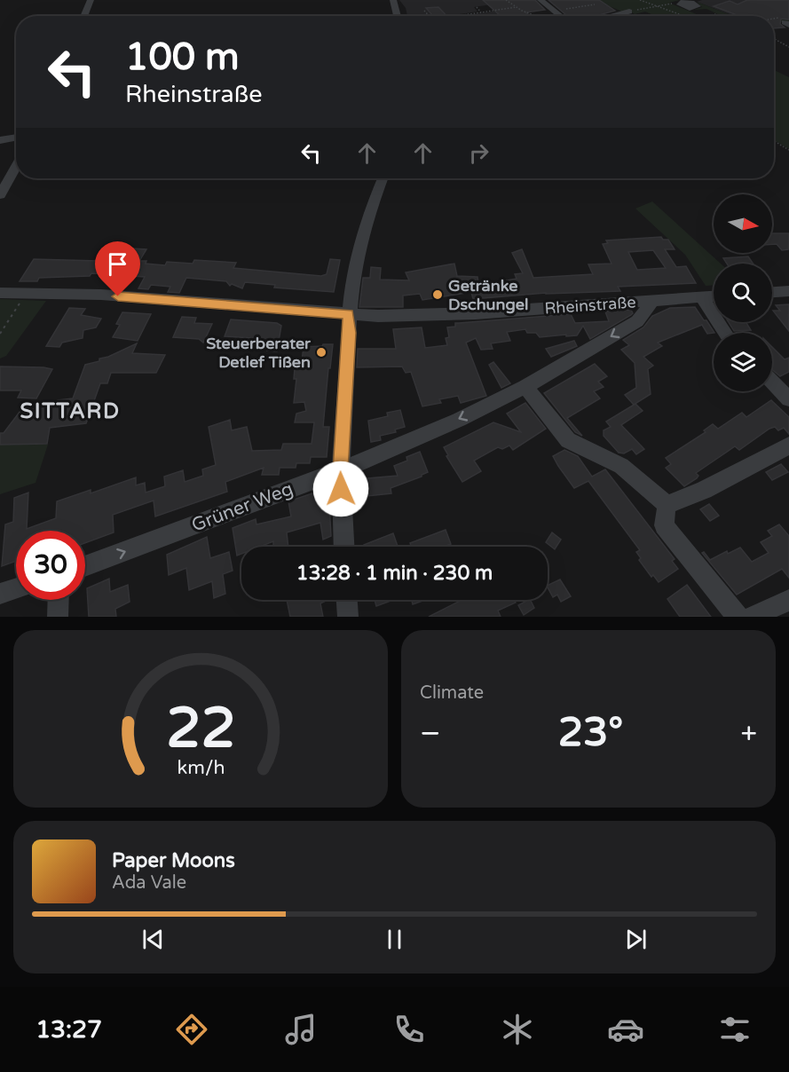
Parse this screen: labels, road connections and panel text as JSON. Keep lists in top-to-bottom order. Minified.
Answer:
{"streets":{"street":["Rheinstraße","Grüner Weg"]},"crossings":[["Rheinstraße","Grüner Weg"]],"districts":["SITTARD"],"places":["Getränke Dschungel","Steuerberater Detlef Tißen"],"north":"right","page":{"turn":["100 m","Rheinstraße"],"limit":"30","trip":"13:28 · 1 min · 230 m","tile":"Climate","heat":["−","23°","+"],"song":["Paper Moons","Ada Vale"],"tabs":"13:27","gauge":["22","km/h"]}}
